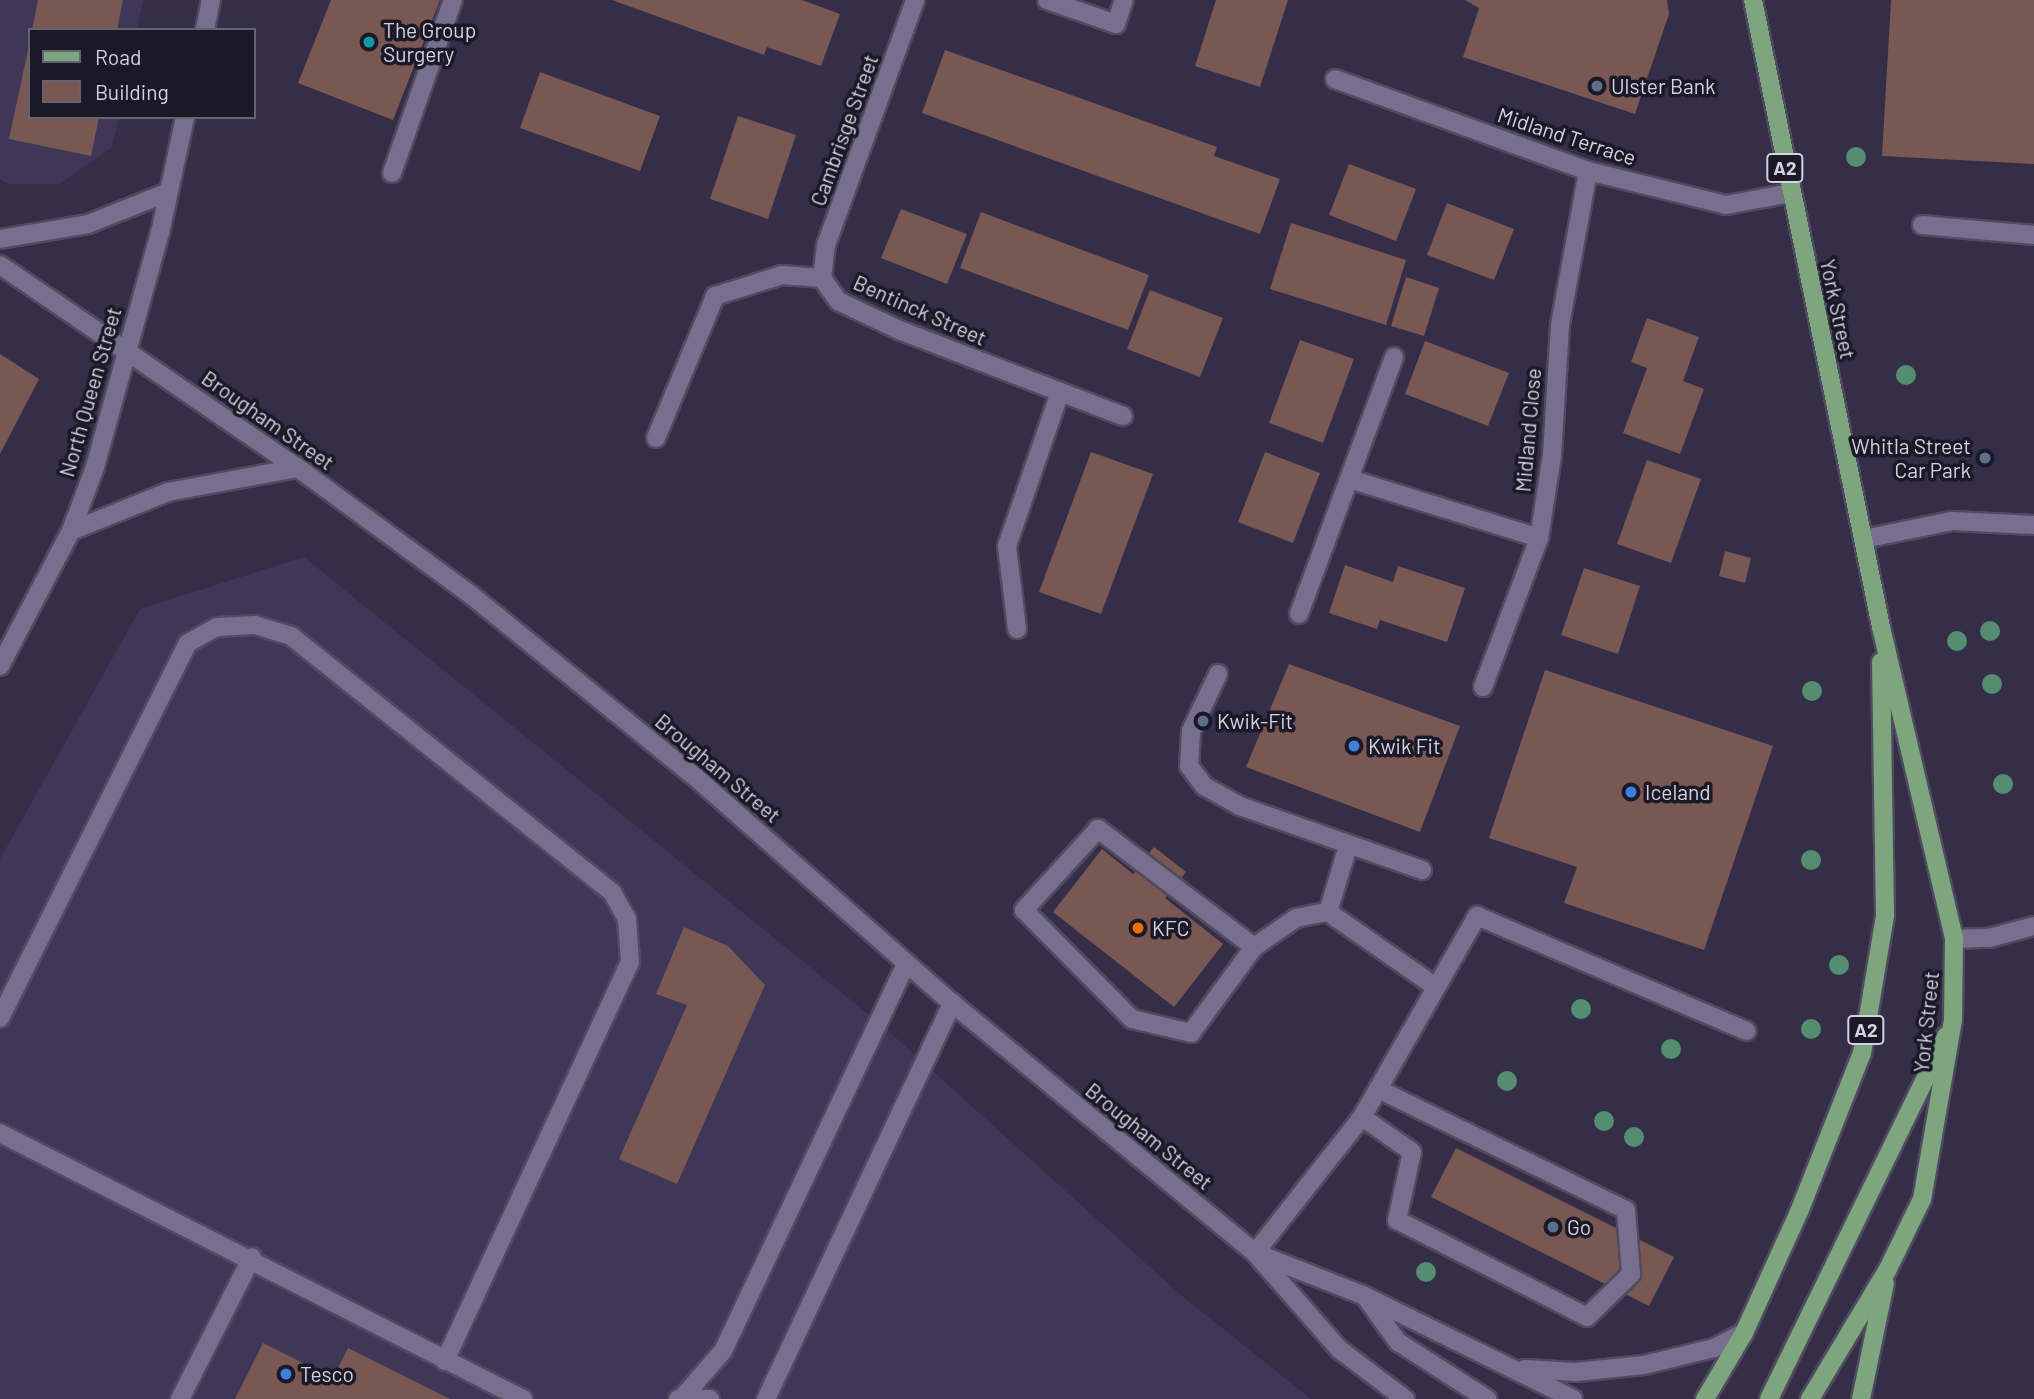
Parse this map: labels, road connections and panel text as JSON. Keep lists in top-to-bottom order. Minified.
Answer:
{"streets":{"main road":["A2","York Street"],"street":["Cambrisge Street","Midland Terrace","Bentinck Street","North Queen Street","Brougham Street","Midland Close"]},"crossings":[["Cambrisge Street","Bentinck Street"],["Midland Terrace","York Street"],["Midland Terrace","Midland Close"],["A2","York Street"],["North Queen Street","Brougham Street"]],"places":["The Group Surgery","Ulster Bank","Whitla Street Car Park","Kwik-Fit","Kwik Fit","Iceland","KFC","Go","Tesco"],"legend":["Road","Building"]}
